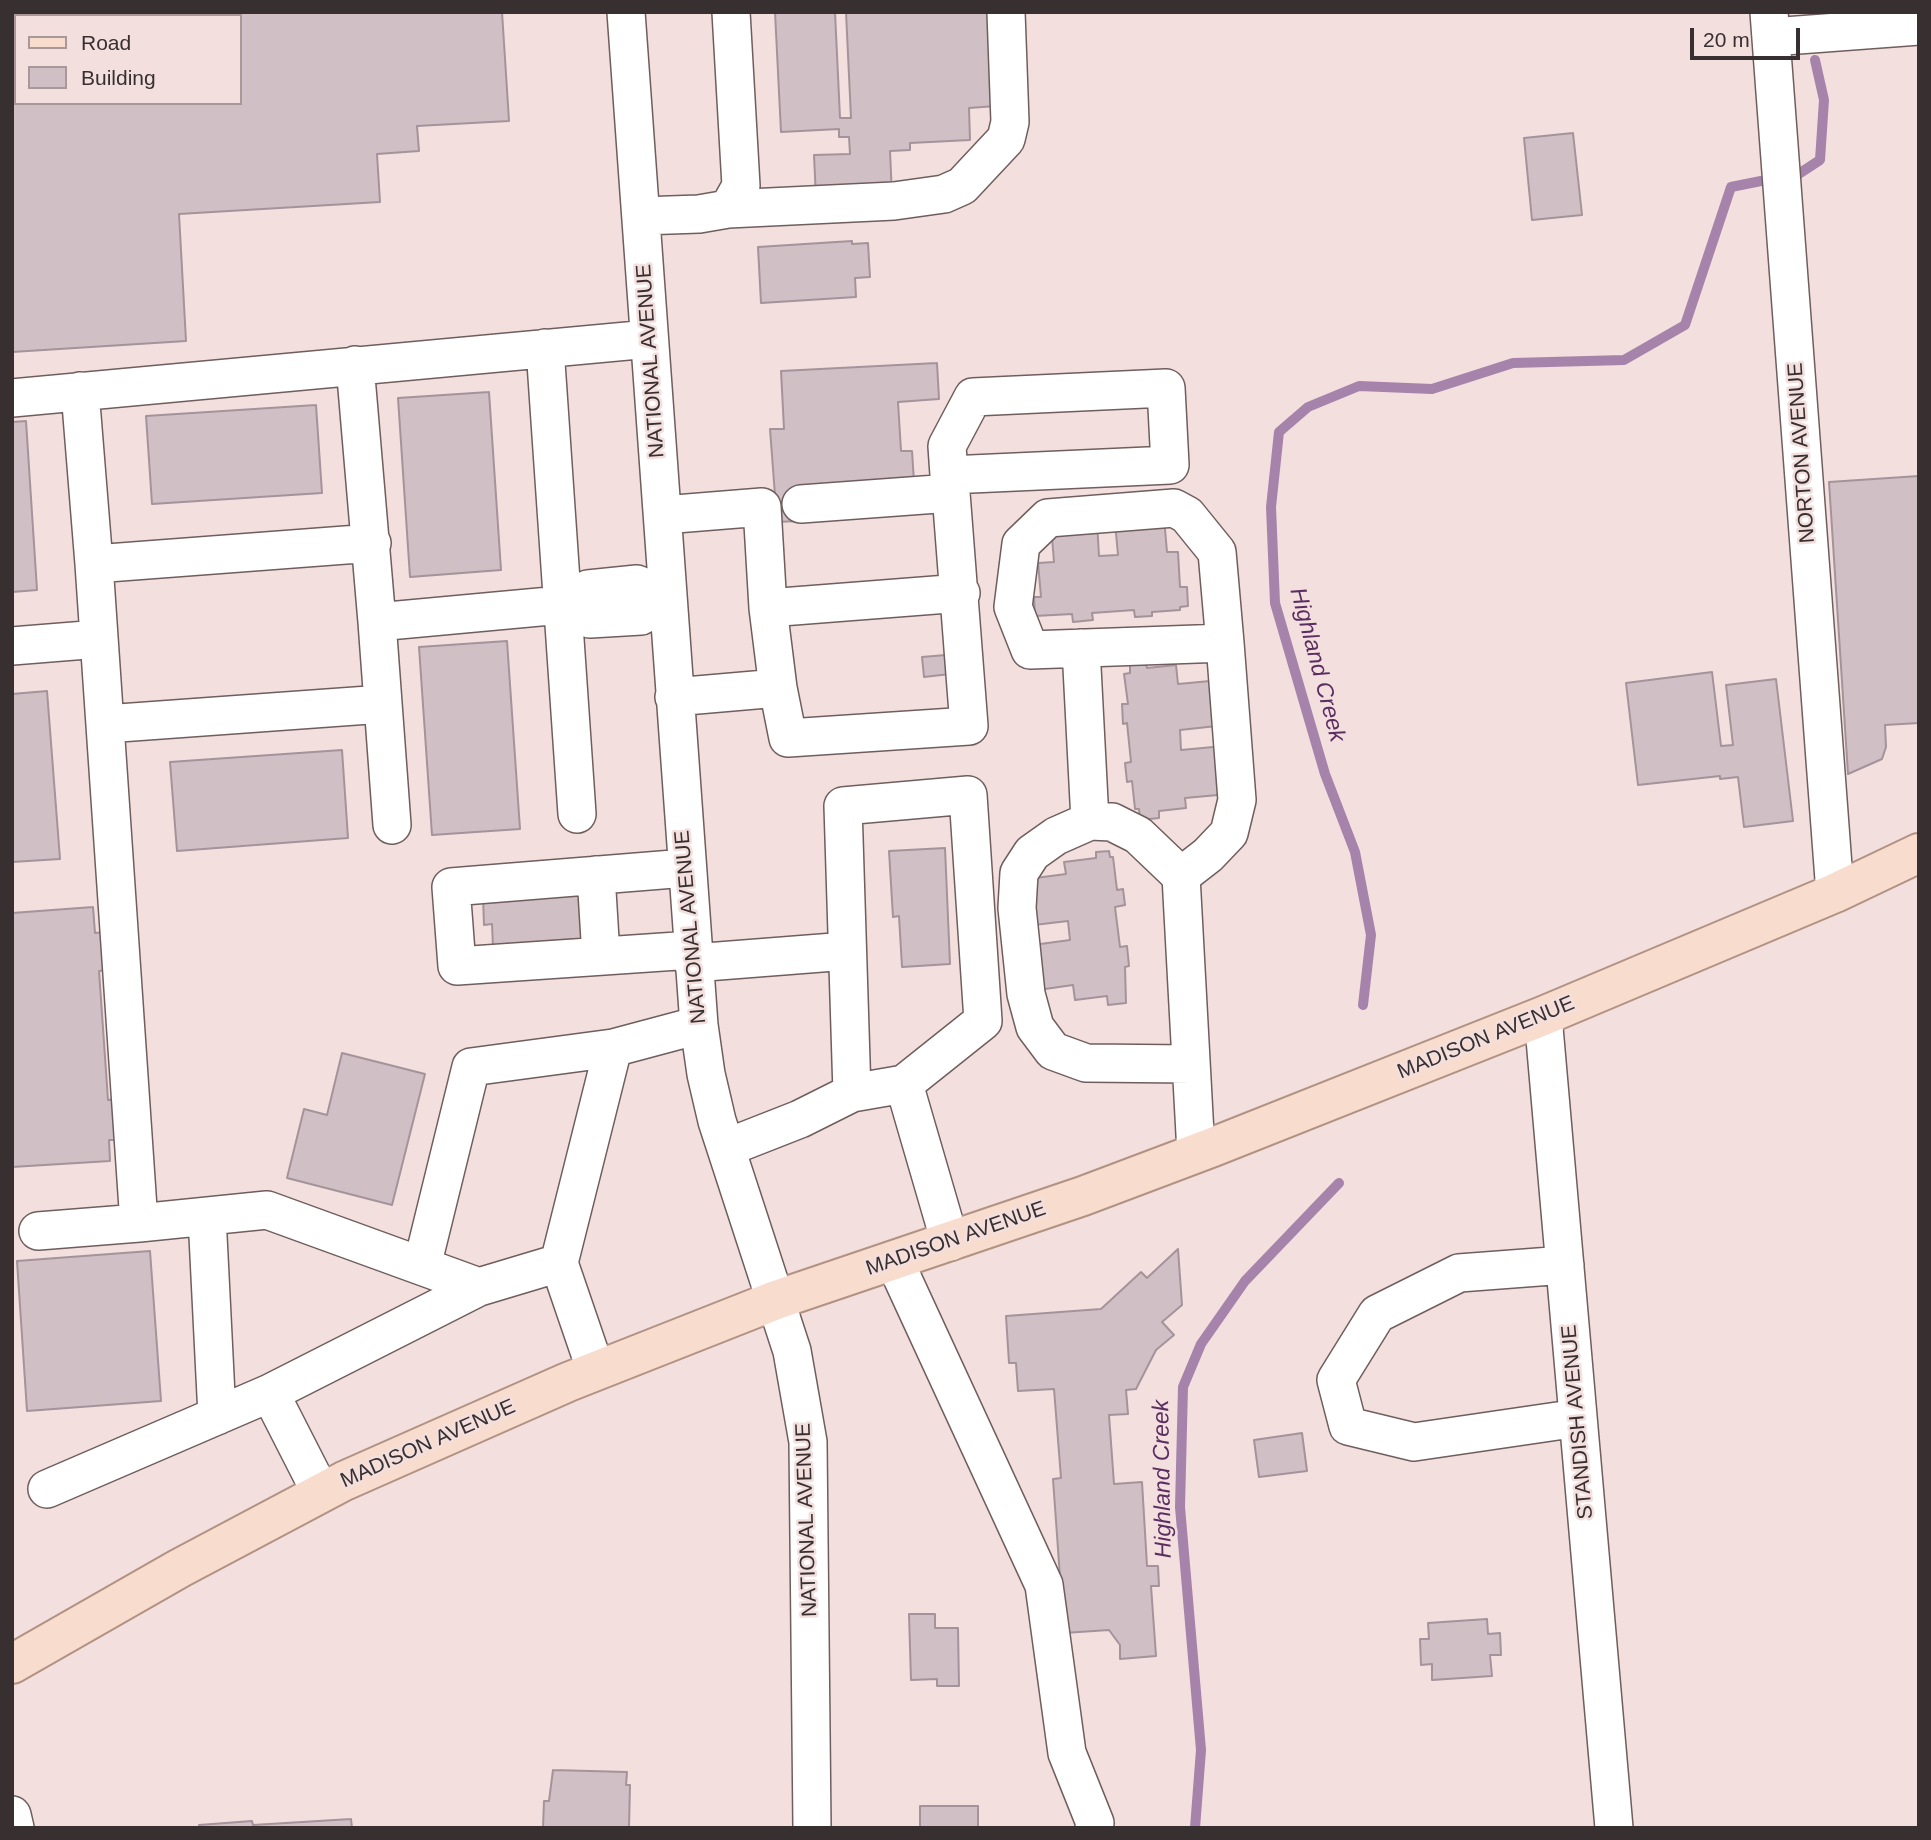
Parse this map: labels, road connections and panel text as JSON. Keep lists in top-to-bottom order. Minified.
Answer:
{"streets":{"main road":["MADISON AVENUE"],"street":["NATIONAL AVENUE","NORTON AVENUE","STANDISH AVENUE"]},"crossings":[["NATIONAL AVENUE","MADISON AVENUE"],["NORTON AVENUE","MADISON AVENUE"],["MADISON AVENUE","STANDISH AVENUE"]],"water":["Highland Creek"],"legend":["Road","Building"],"scale_bar":"20 m"}
